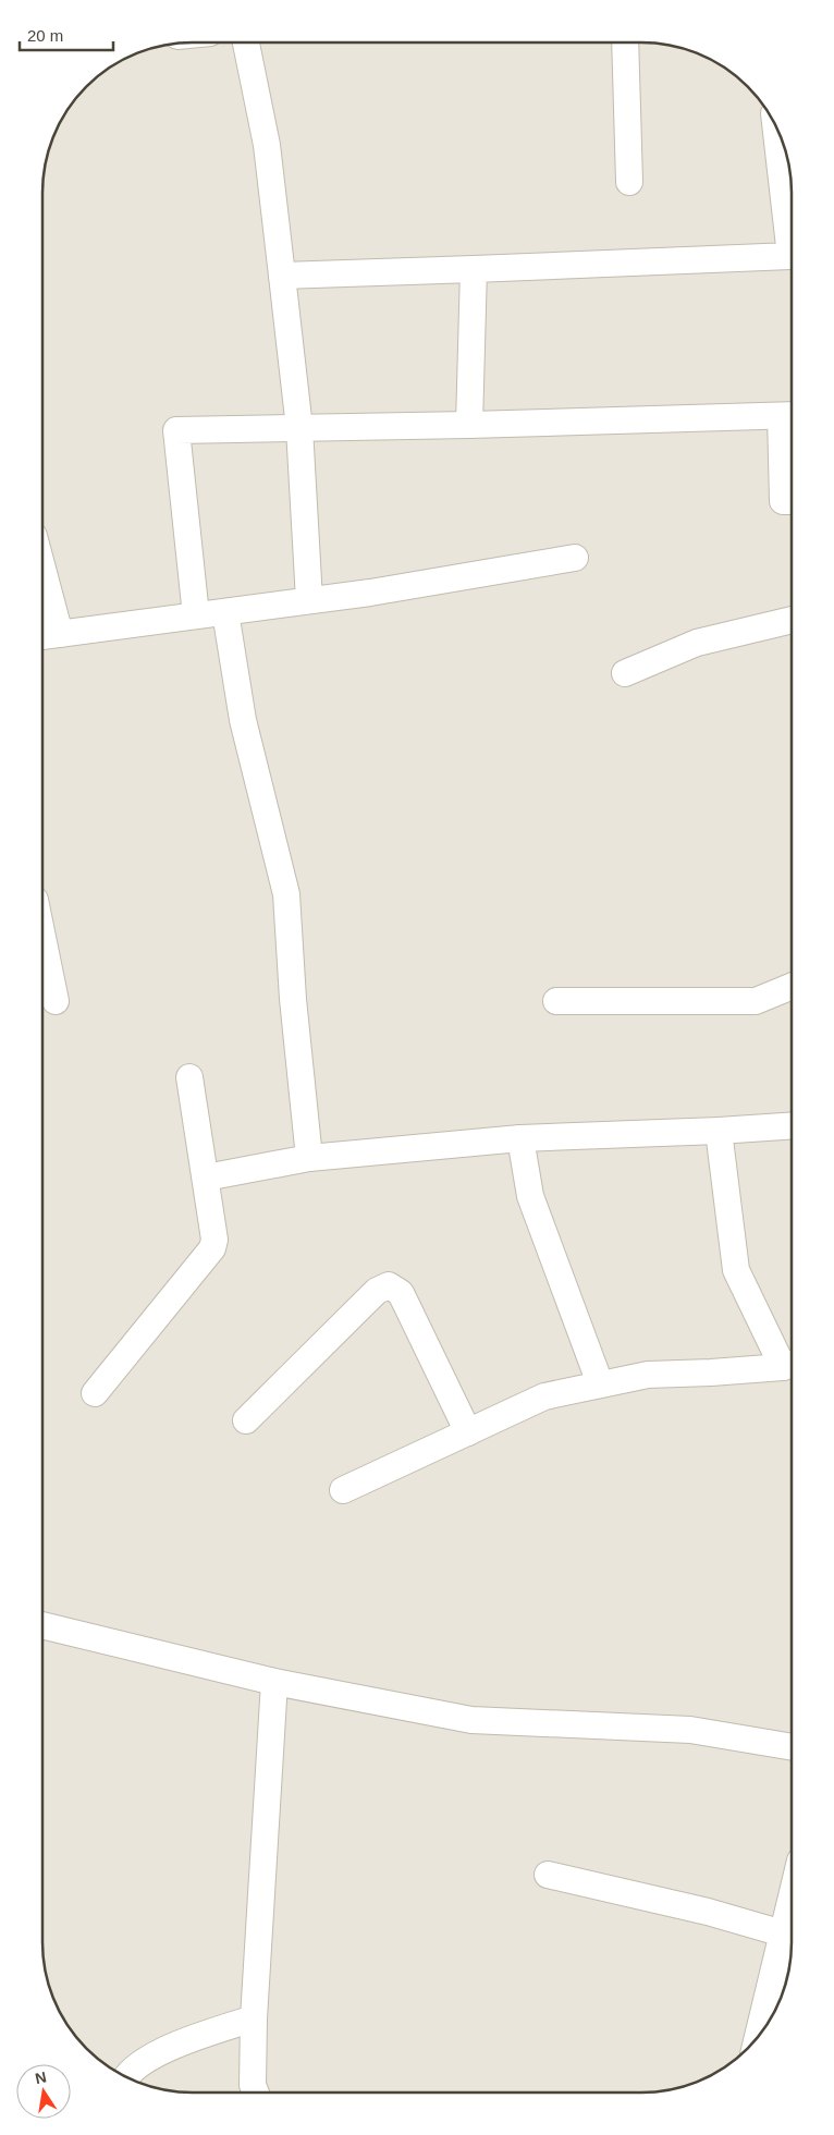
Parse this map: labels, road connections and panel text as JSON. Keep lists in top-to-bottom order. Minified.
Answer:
{"scale_bar":"20 m","north":"top"}
